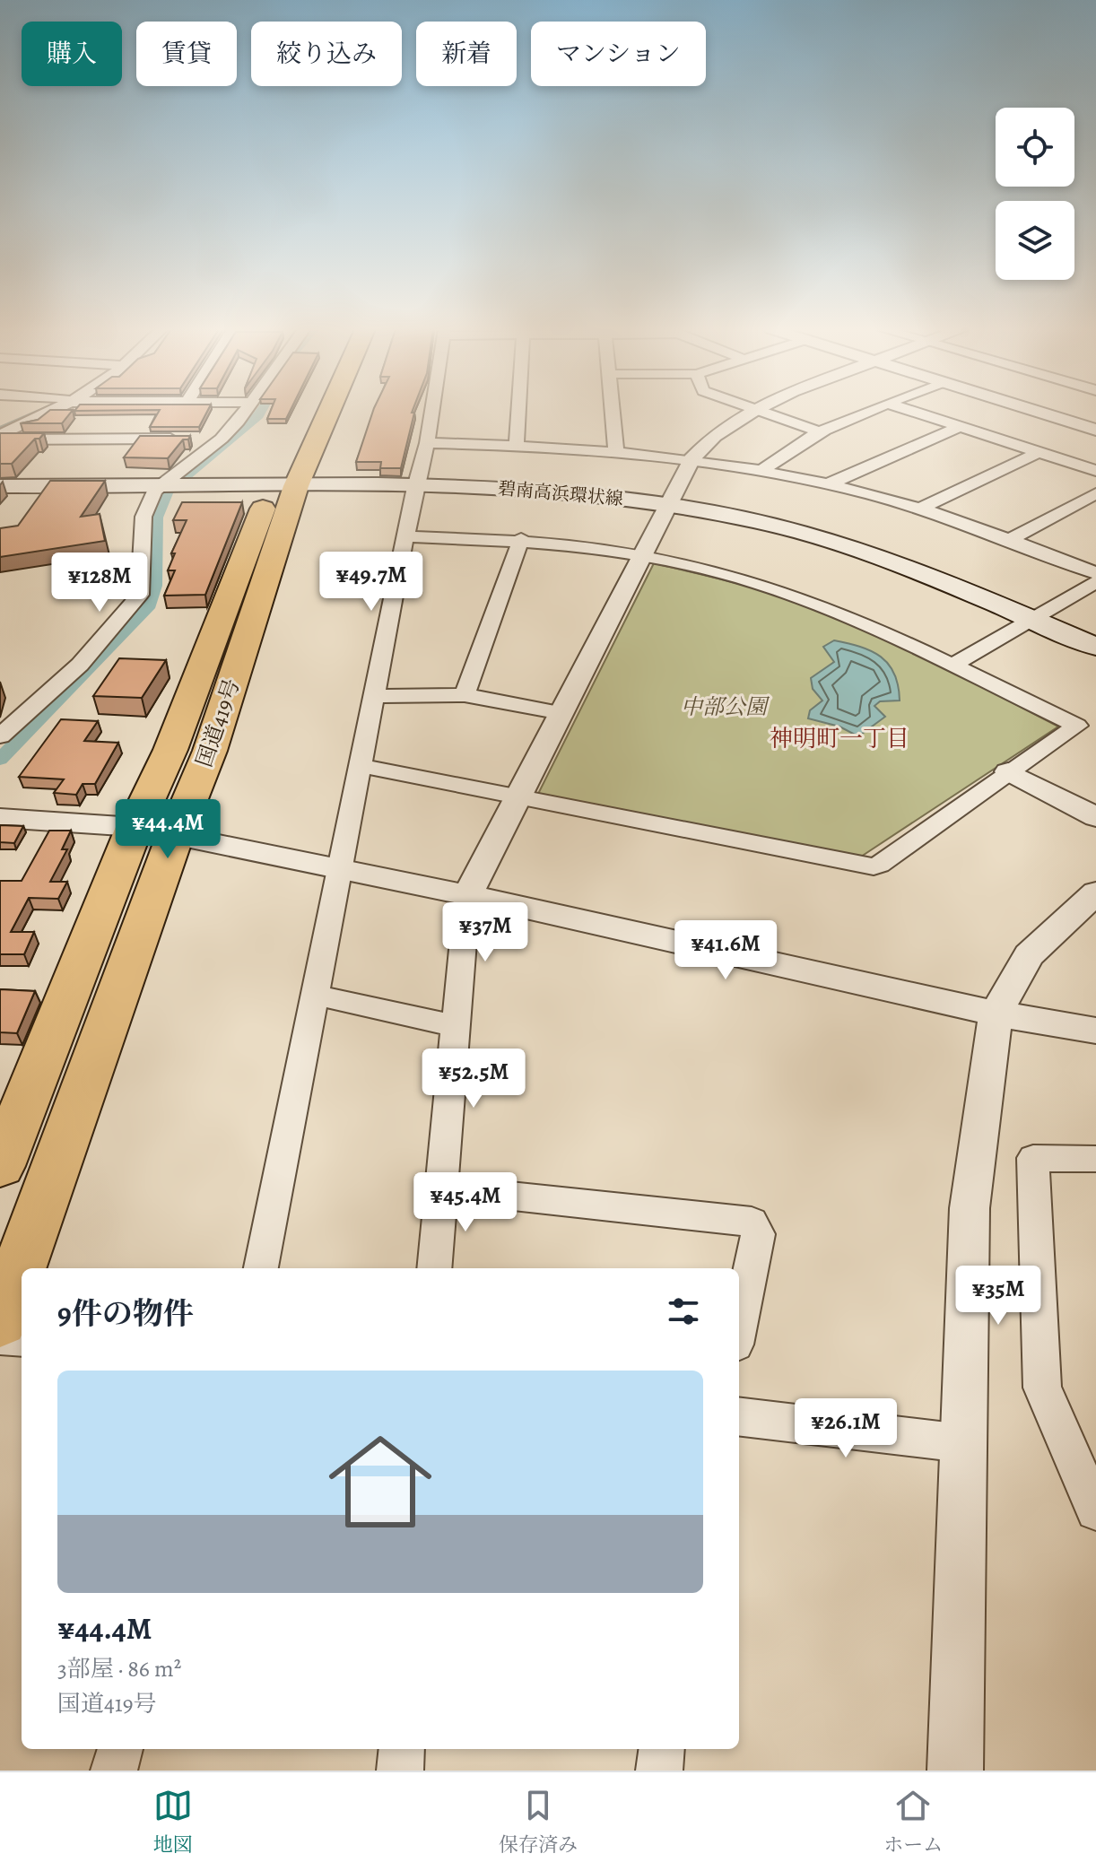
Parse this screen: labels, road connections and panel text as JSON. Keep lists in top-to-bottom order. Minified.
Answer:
{"streets":{"highway":["国道419号"],"main road":["碧南高浜環状線"]},"crossings":[["碧南高浜環状線","国道419号"]],"districts":["神明町一丁目"],"parks":["中部公園"],"page":{"chip":["購入","賃貸","絞り込み","新着","マンション"],"price":["¥49.7M","¥128M","¥44.4M","¥37M","¥41.6M","¥52.5M","¥45.4M","¥35M","¥26.1M"],"heading":"9件の物件","list":[{"name":"¥44.4M","note":"3部屋 · 86 m² · 国道419号"}],"tabs":["地図","保存済み","ホーム"]}}
